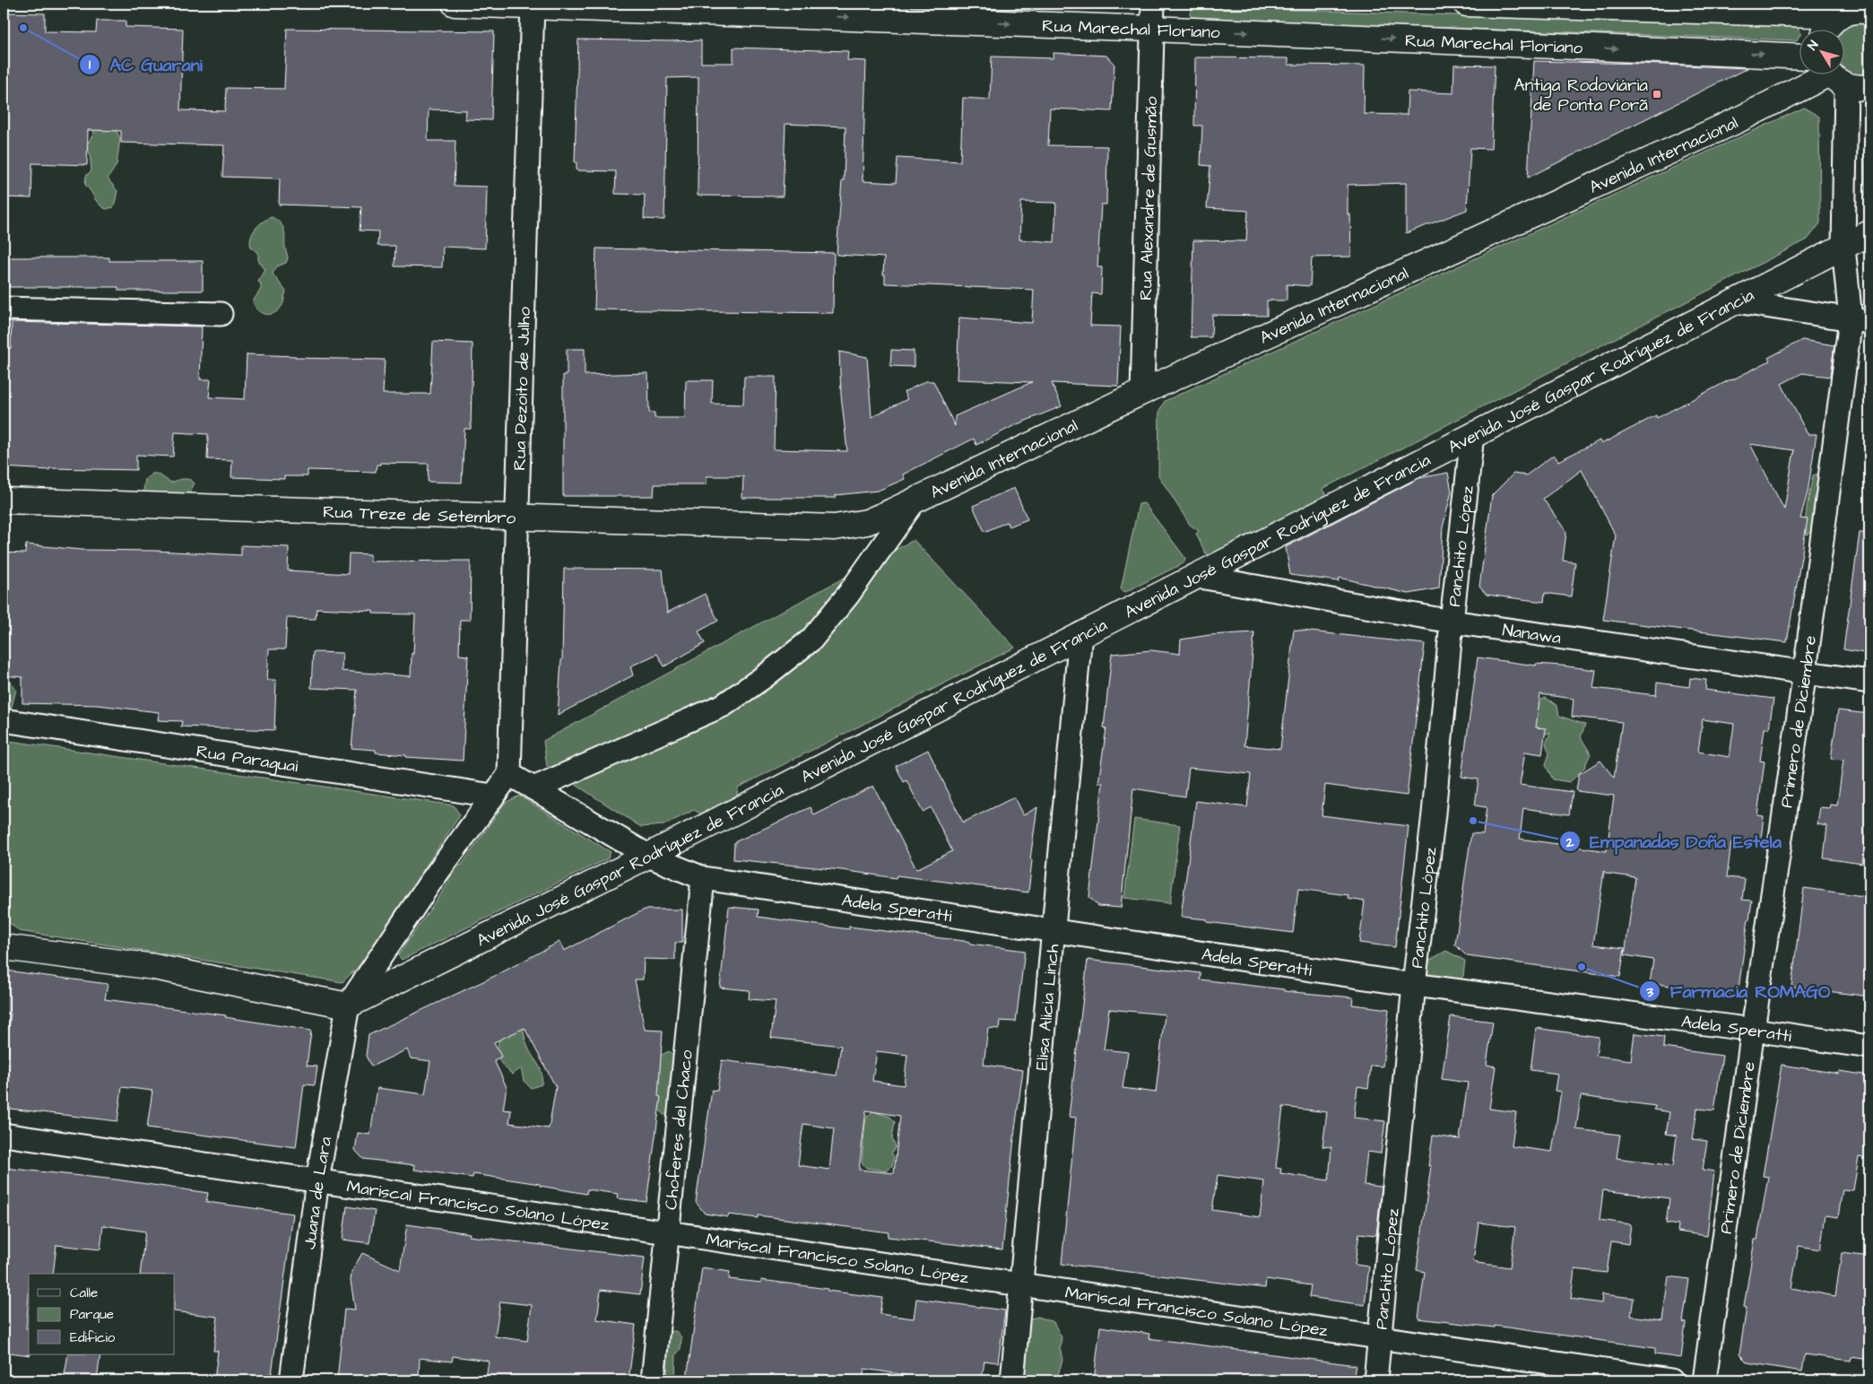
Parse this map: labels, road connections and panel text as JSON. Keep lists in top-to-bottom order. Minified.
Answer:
{"streets":{"main road":["Rua Marechal Floriano","Avenida Internacional","Avenida José Gaspar Rodríguez de Francia","Rua Treze de Setembro"],"street":["Rua Alexandre de Gusmão","Rua Dezoito de Julho","Panchito López","Nanawa","Primero de Diciembre","Rua Paraguai","Adela Speratti","Elisa Alicia Linch","Choferes del Chaco","Juana de Lara","Mariscal Francisco Solano López"]},"crossings":[["Rua Marechal Floriano","Rua Alexandre de Gusmão"],["Rua Marechal Floriano","Rua Dezoito de Julho"],["Avenida Internacional","Rua Alexandre de Gusmão"],["Avenida Internacional","Rua Treze de Setembro"],["Avenida Internacional","Primero de Diciembre"],["Avenida José Gaspar Rodríguez de Francia","Panchito López"],["Avenida José Gaspar Rodríguez de Francia","Nanawa"],["Avenida José Gaspar Rodríguez de Francia","Primero de Diciembre"],["Avenida José Gaspar Rodríguez de Francia","Adela Speratti"],["Avenida José Gaspar Rodríguez de Francia","Elisa Alicia Linch"],["Avenida José Gaspar Rodríguez de Francia","Juana de Lara"],["Rua Dezoito de Julho","Rua Treze de Setembro"],["Rua Dezoito de Julho","Adela Speratti"],["Panchito López","Nanawa"],["Panchito López","Adela Speratti"],["Panchito López","Mariscal Francisco Solano López"],["Nanawa","Primero de Diciembre"],["Primero de Diciembre","Adela Speratti"],["Adela Speratti","Elisa Alicia Linch"],["Adela Speratti","Choferes del Chaco"],["Elisa Alicia Linch","Mariscal Francisco Solano López"],["Choferes del Chaco","Mariscal Francisco Solano López"],["Juana de Lara","Mariscal Francisco Solano López"]],"one_way":["Rua Marechal Floriano"],"places":{"other":["AC Guarani","Empanadas Doña Estela","Farmacia ROMAGO"],"transit":["Antiga Rodoviária de Ponta Porã"]},"legend":["Calle","Parque","Edificio"],"north":"top left"}
